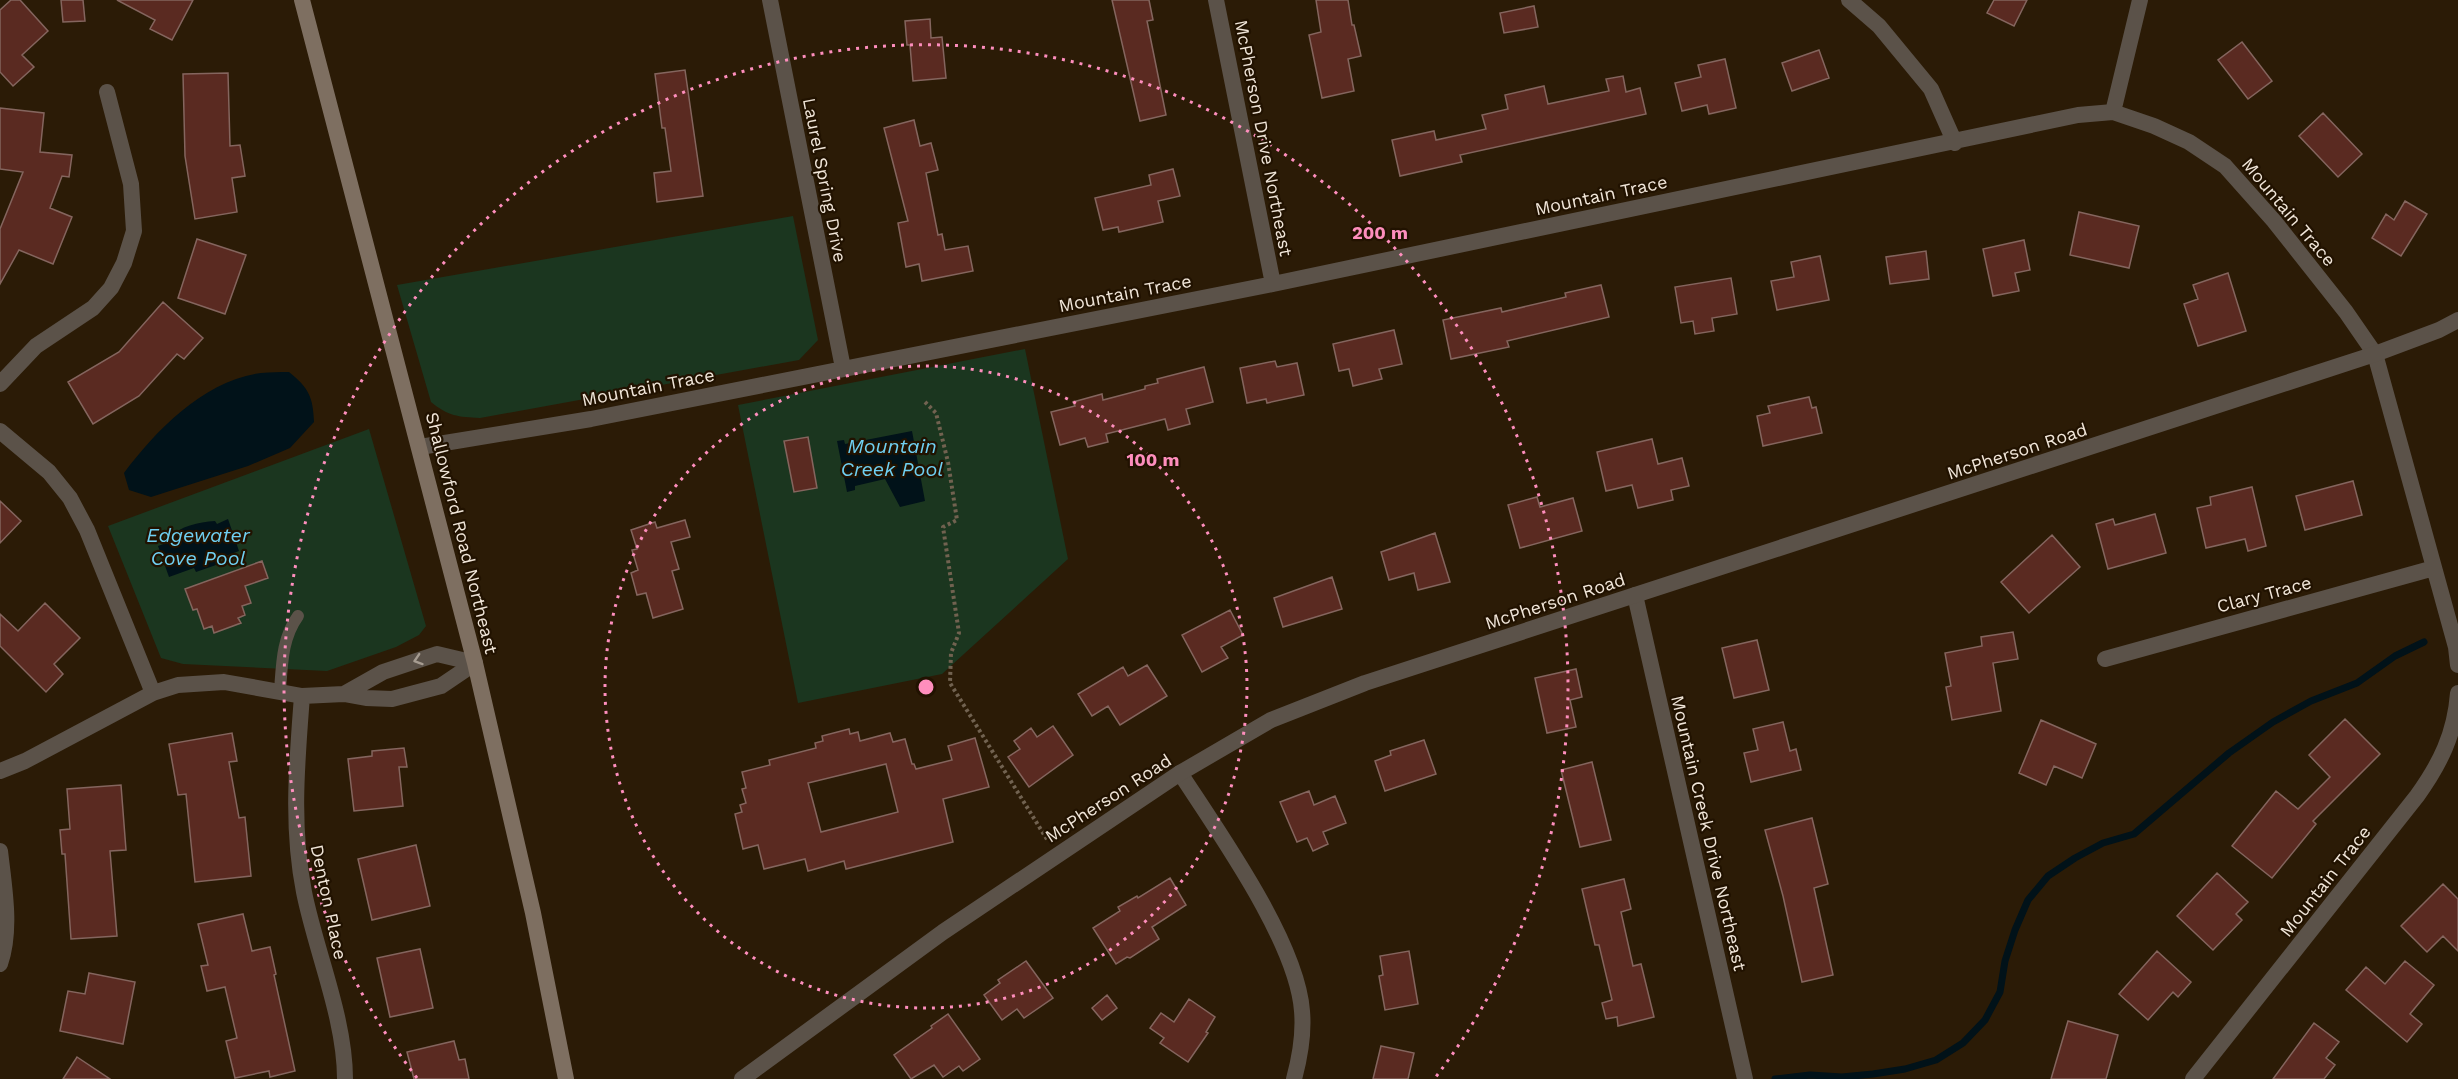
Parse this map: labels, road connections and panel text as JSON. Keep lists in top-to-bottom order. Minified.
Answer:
{"streets":{"main road":["Shallowford Road Northeast"],"street":["McPherson Drive Northeast","Laurel Spring Drive","Mountain Trace","McPherson Road","Clary Trace","Mountain Creek Drive Northeast","Denton Place"]},"crossings":[["McPherson Drive Northeast","Mountain Trace"],["Laurel Spring Drive","Mountain Trace"],["Mountain Trace","McPherson Road"],["Mountain Trace","Shallowford Road Northeast"],["Mountain Trace","Clary Trace"],["McPherson Road","Mountain Creek Drive Northeast"]],"water":["Mountain Creek Pool","Edgewater Cove Pool"],"rings":["200 m","100 m"]}
